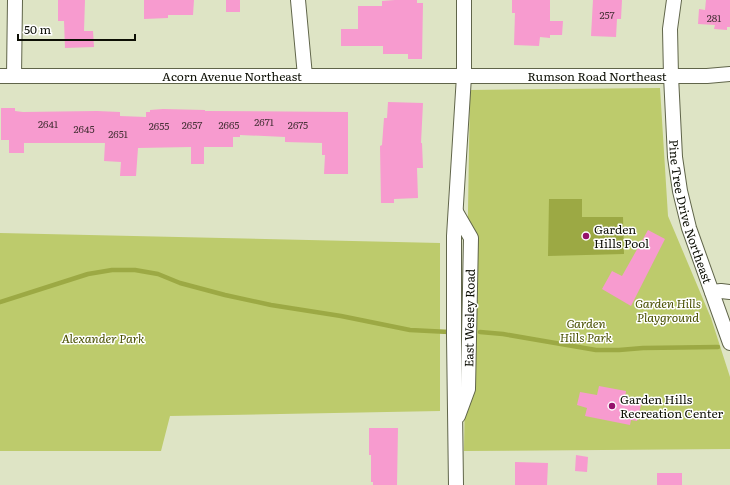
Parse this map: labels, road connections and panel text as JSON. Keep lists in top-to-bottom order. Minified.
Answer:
{"streets":{"street":["Acorn Avenue Northeast","Rumson Road Northeast","Pine Tree Drive Northeast","East Wesley Road"]},"crossings":[["Acorn Avenue Northeast","Rumson Road Northeast"],["Acorn Avenue Northeast","East Wesley Road"],["Rumson Road Northeast","Pine Tree Drive Northeast"],["Rumson Road Northeast","East Wesley Road"]],"parks":["Garden Hills Playground","Garden Hills Park","Alexander Park"],"places":["Garden Hills Pool","Garden Hills Recreation Center"],"house_numbers":["257","281","2671","2641","2657","2665","2675","2655","2645","2651"],"scale_bar":"50 m"}
